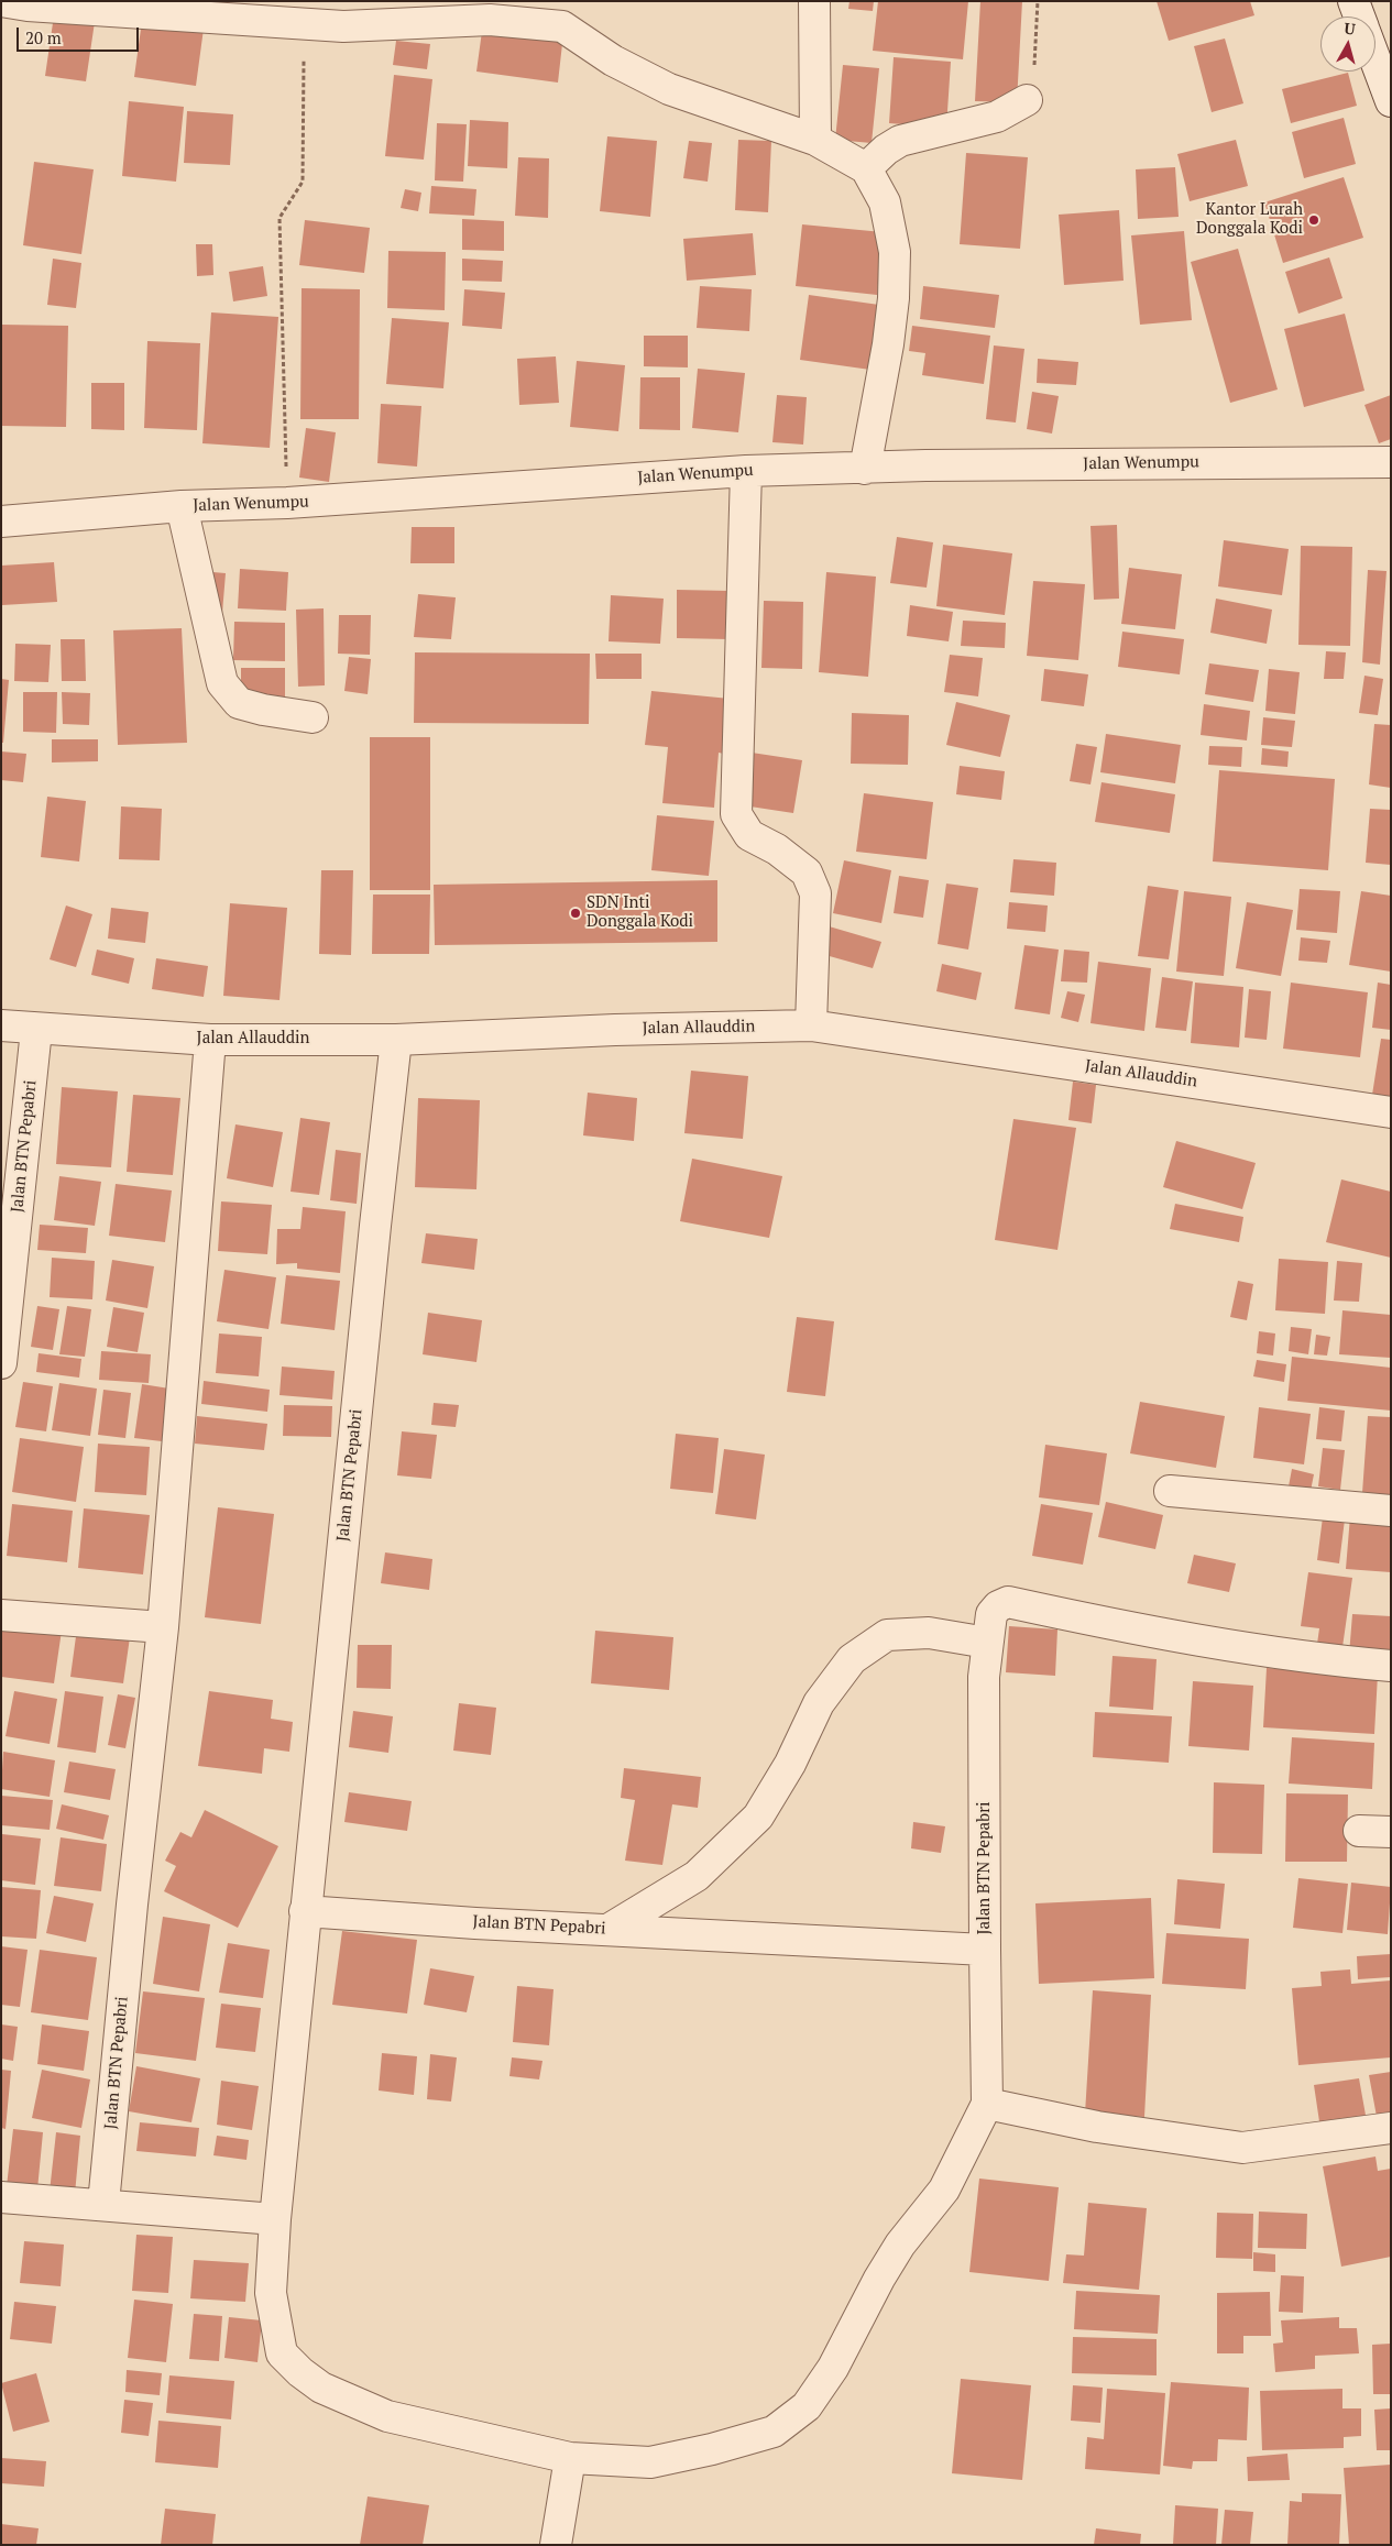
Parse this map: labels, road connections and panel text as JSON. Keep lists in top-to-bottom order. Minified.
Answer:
{"streets":{"street":["Jalan Wenumpu","Jalan Allauddin","Jalan BTN Pepabri"]},"crossings":[["Jalan Allauddin","Jalan BTN Pepabri"]],"places":["Kantor Lurah Donggala Kodi","SDN Inti Donggala Kodi"],"scale_bar":"20 m","north":"top"}
